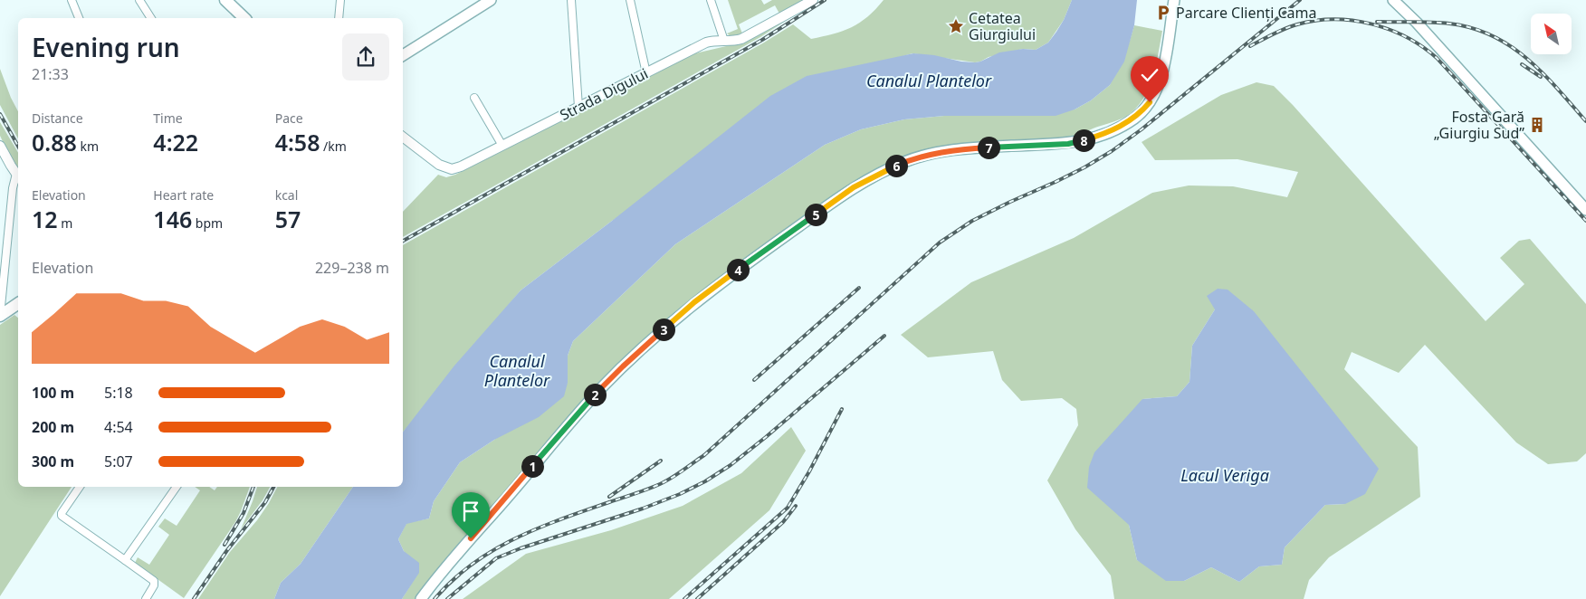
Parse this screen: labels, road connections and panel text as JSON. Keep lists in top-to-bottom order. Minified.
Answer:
{"streets":{"street":["Strada Digului"]},"water":["Canalul Plantelor","Lacul Veriga"],"places":{"parking":["Parcare Clienți Cama"],"place":["Cetatea Giurgiului"],"building":["Fosta Gară „Giurgiu Sud”"]},"north":"top left","page":{"heading":["Evening run","21:33"],"stats":[["Distance","0.88 km"],["Time","4:22"],["Pace","4:58 /km"],["Elevation","12 m"],["Heart rate","146 bpm"],["kcal","57"]],"pins":["8","7","6","5","4","3","2","1"],"chart":["Elevation","229–238 m"],"list":[{"name":"100 m","note":"5:18"},{"name":"200 m","note":"4:54"},{"name":"300 m","note":"5:07"}]}}
